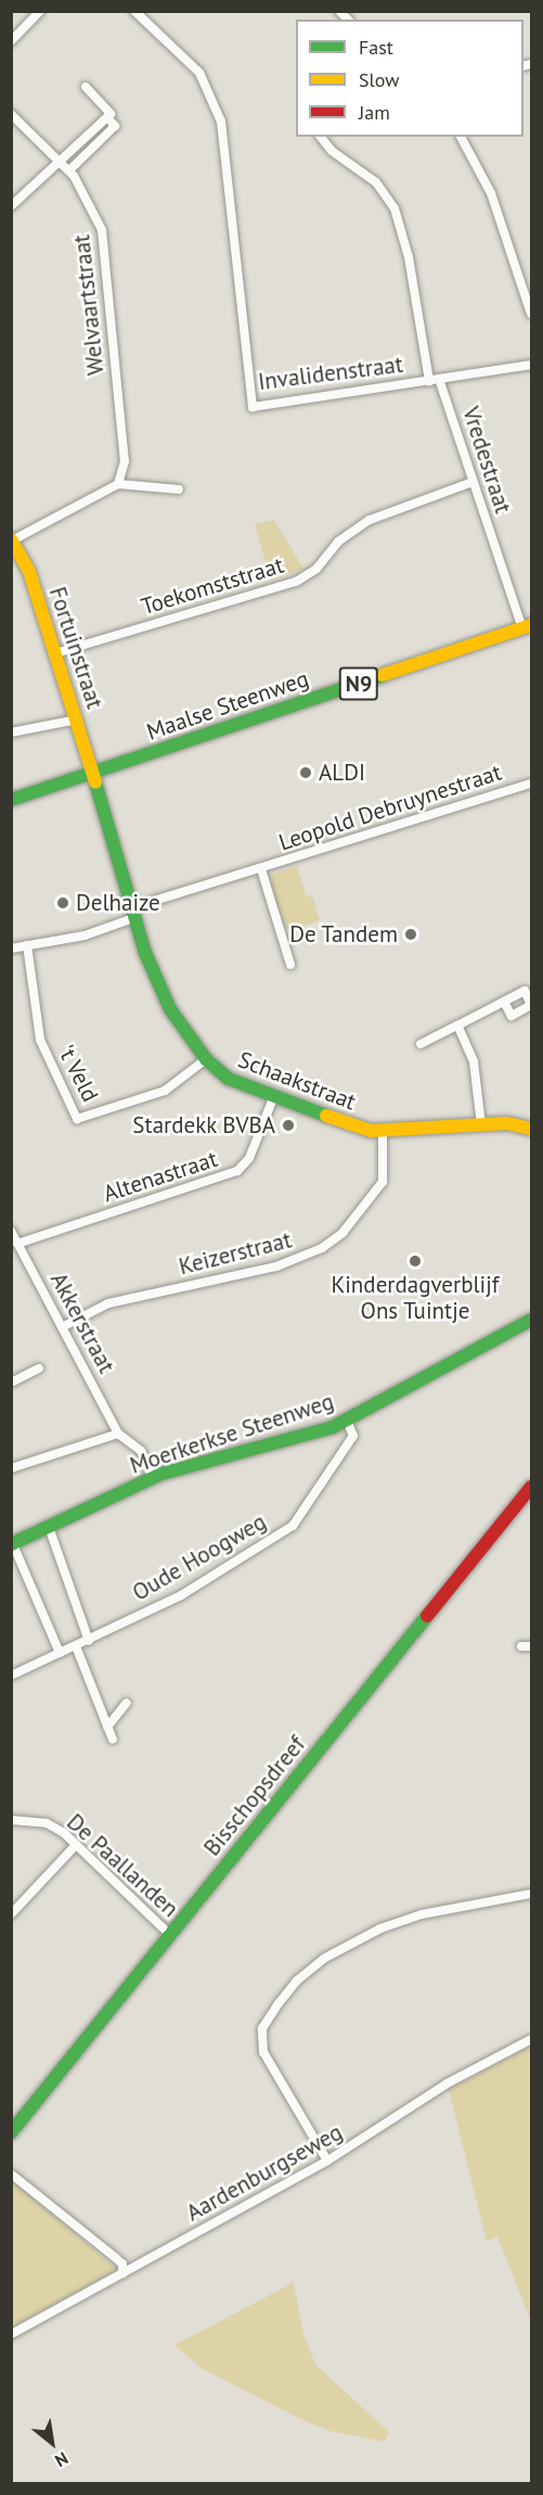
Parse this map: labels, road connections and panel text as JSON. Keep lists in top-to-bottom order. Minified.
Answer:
{"streets":{"street":["Welvaartstraat","Invalidenstraat","Vredestraat","Toekomststraat","Fortuinstraat","N9","Maalse Steenweg","Leopold Debruynestraat","'t Veld","Schaakstraat","Altenastraat","Keizerstraat","Akkerstraat","Moerkerkse Steenweg","Oude Hoogweg","Bisschopsdreef","De Paallanden","Aardenburgseweg"]},"crossings":[["Invalidenstraat","Vredestraat"],["Vredestraat","Toekomststraat"],["Vredestraat","Maalse Steenweg"],["Toekomststraat","Fortuinstraat"],["Fortuinstraat","Maalse Steenweg"],["Fortuinstraat","Schaakstraat"],["Maalse Steenweg","Schaakstraat"],["Leopold Debruynestraat","'t Veld"],["Leopold Debruynestraat","Schaakstraat"],["'t Veld","Schaakstraat"],["Schaakstraat","Altenastraat"],["Schaakstraat","Keizerstraat"],["Altenastraat","Akkerstraat"],["Keizerstraat","Akkerstraat"],["Moerkerkse Steenweg","Oude Hoogweg"],["Bisschopsdreef","De Paallanden"]],"places":["ALDI","Delhaize","De Tandem","Stardekk BVBA","Kinderdagverblijf Ons Tuintje"],"legend":["Fast","Slow","Jam"],"north":"bottom right"}
